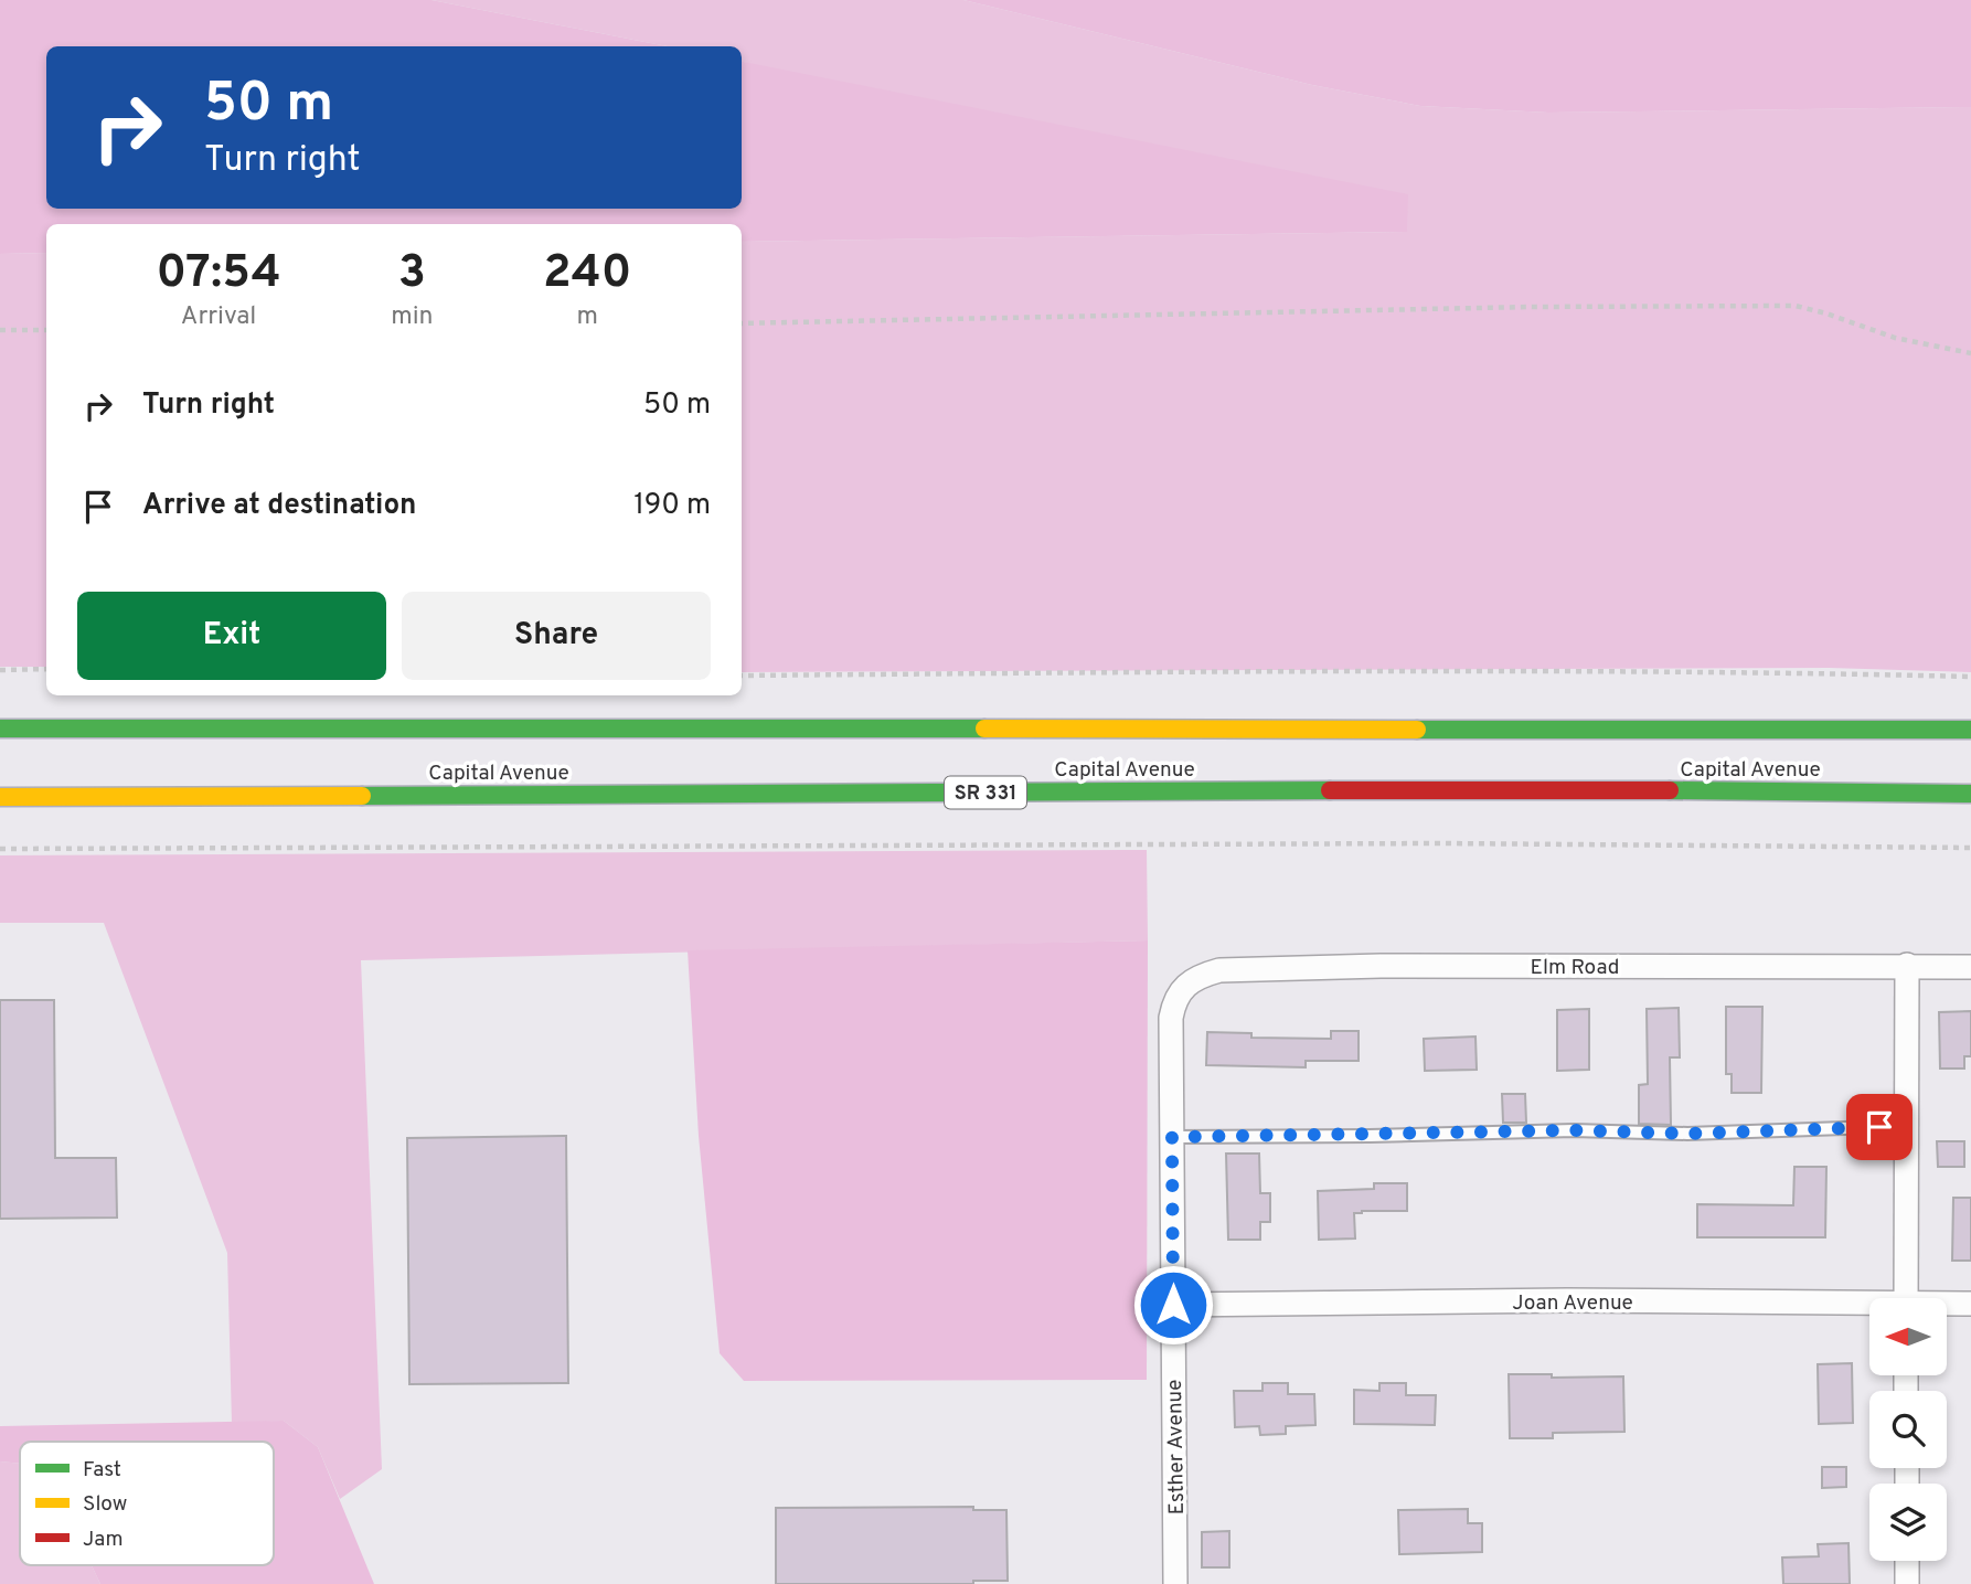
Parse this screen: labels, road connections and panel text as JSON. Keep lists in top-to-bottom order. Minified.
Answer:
{"streets":{"highway":["Capital Avenue","SR 331"],"street":["Elm Road","Joan Avenue","Esther Avenue"]},"crossings":[["Elm Road","Esther Avenue"],["Joan Avenue","Esther Avenue"]],"legend":["Fast","Slow","Jam"],"north":"left","page":{"turn":["50 m","Turn right"],"eta":["07:54","Arrival","3","min","240","m"],"list":[{"name":"Turn right","value":"50 m"},{"name":"Arrive at destination","value":"190 m"}],"buttons":["Exit","Share"]}}
